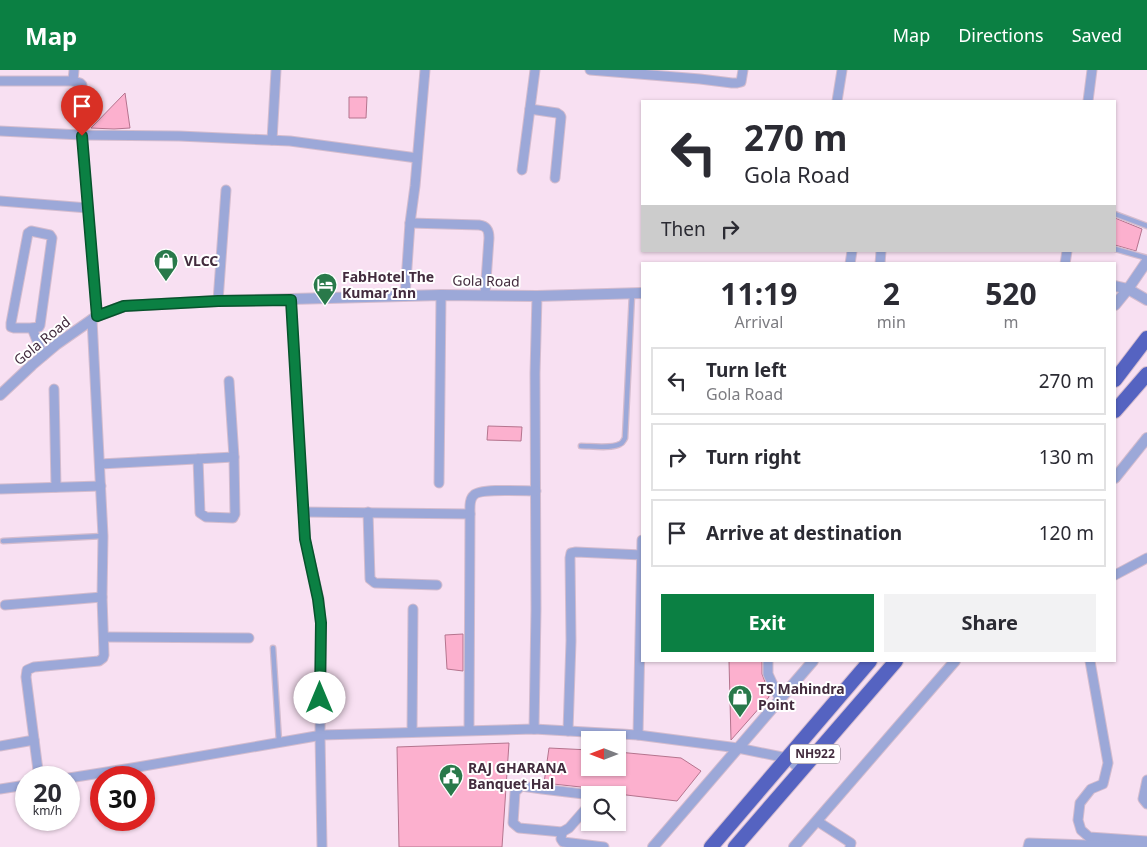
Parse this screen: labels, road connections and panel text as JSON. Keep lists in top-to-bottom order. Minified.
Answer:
{"streets":{"highway":["NH922"],"street":["Gola Road"]},"places":{"shop":["VLCC","TS Mahindra Point"],"hotel":["FabHotel The Kumar Inn"],"public building":["RAJ GHARANA Banquet Hal"]},"north":"left","page":{"header":"Map","nav":["Map","Directions","Saved"],"turn":["270 m","Gola Road"],"then":"Then","eta":["11:19","Arrival","2","min","520","m"],"list":[{"name":"Turn left","note":"Gola Road","value":"270 m"},{"name":"Turn right","value":"130 m"},{"name":"Arrive at destination","value":"120 m"}],"buttons":["Exit","Share"],"speed":"20 km/h","limit":"30"}}
